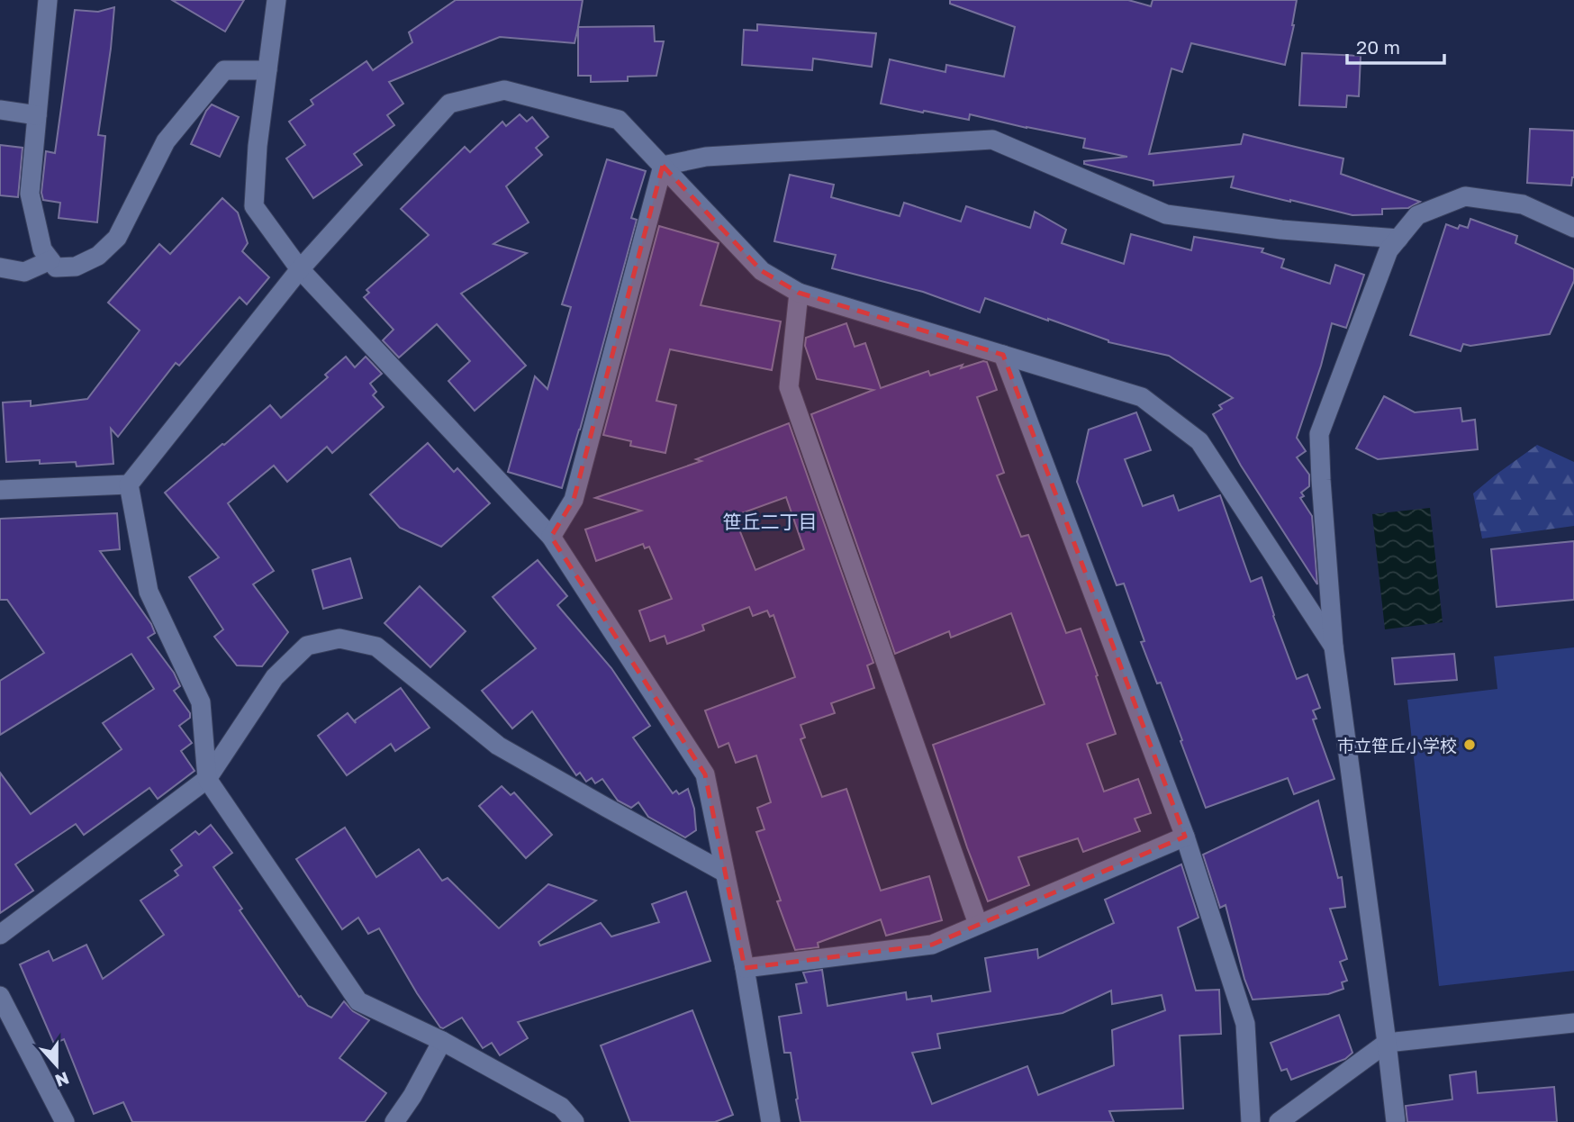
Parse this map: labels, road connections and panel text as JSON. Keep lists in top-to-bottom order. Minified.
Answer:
{"districts":["笹丘二丁目"],"places":["市立笹丘小学校"],"scale_bar":"20 m","north":"bottom"}
